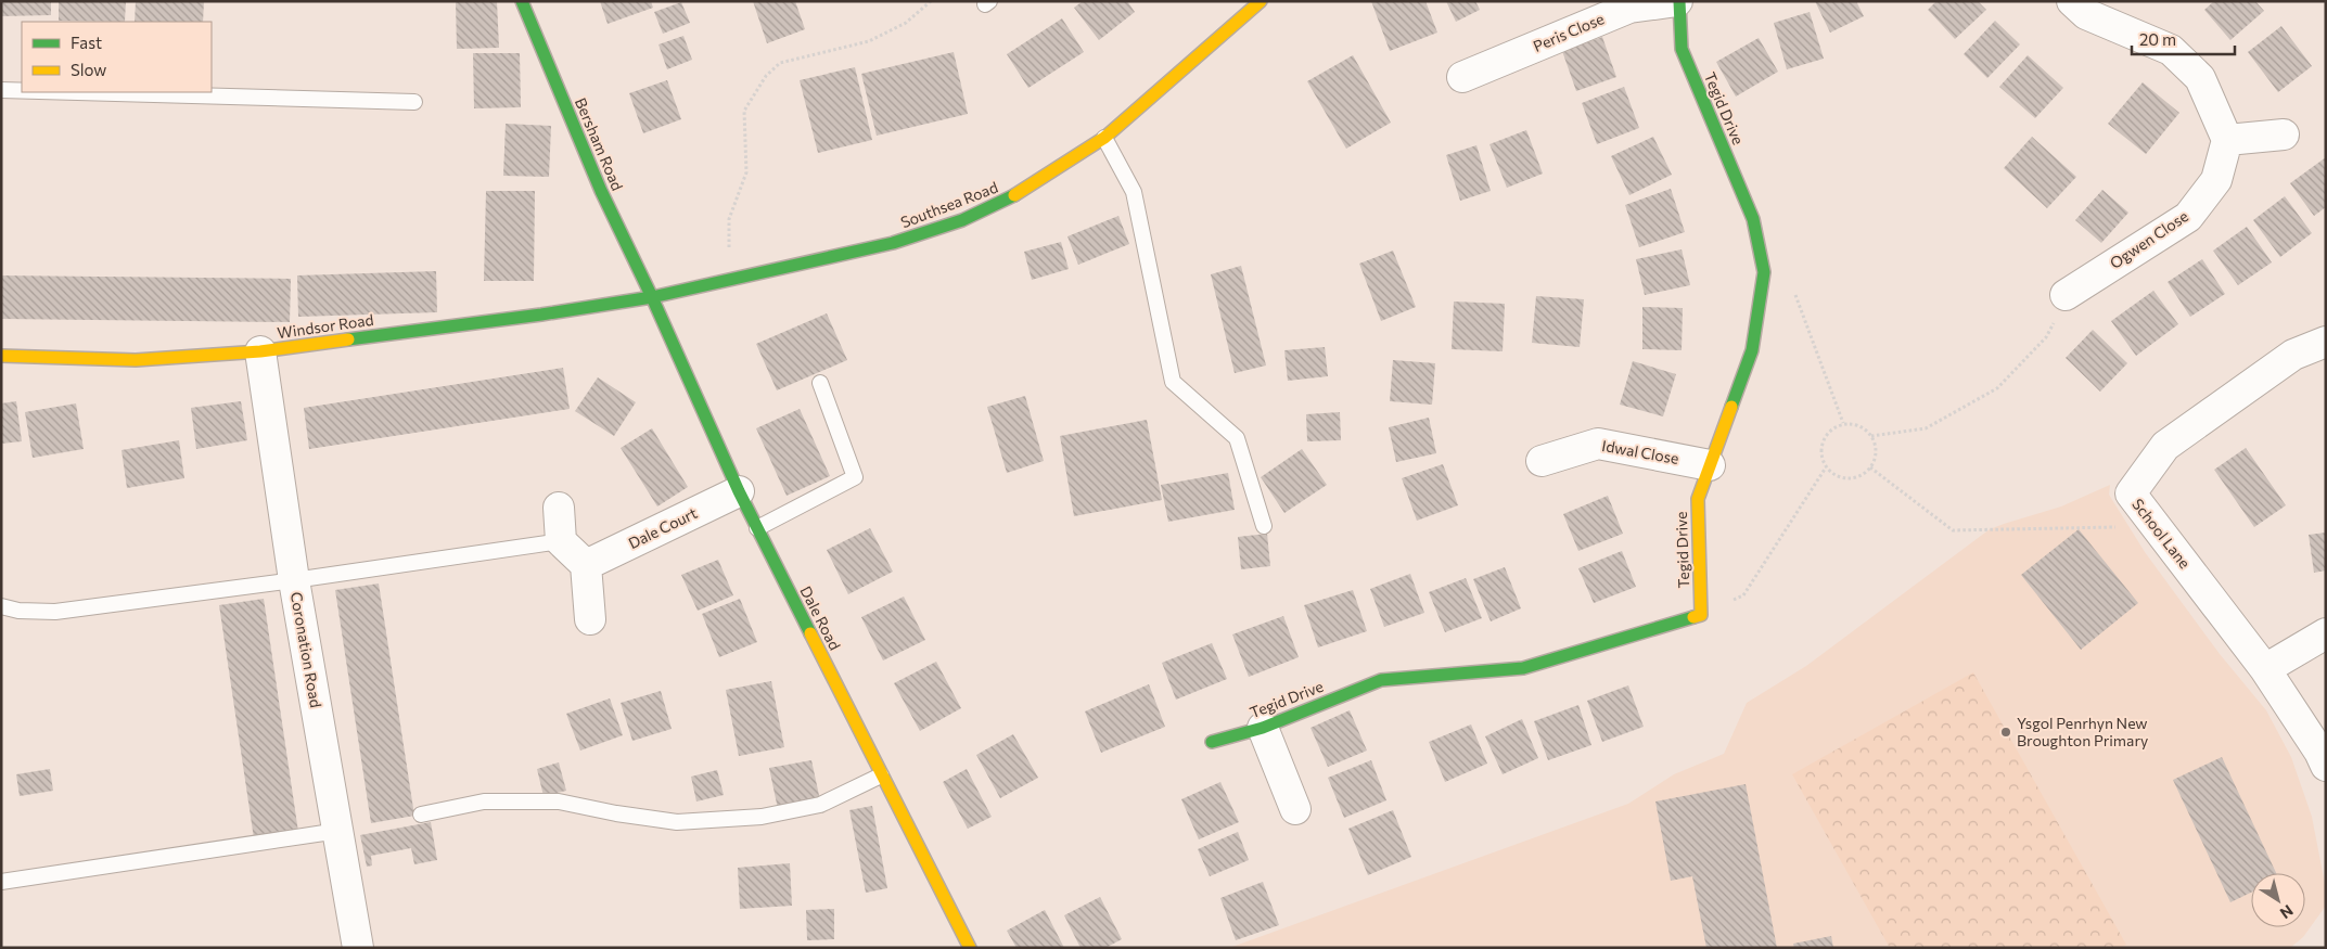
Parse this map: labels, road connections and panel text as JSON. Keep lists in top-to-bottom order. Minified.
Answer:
{"streets":{"street":["Peris Close","Tegid Drive","Bersham Road","Southsea Road","Ogwen Close","Windsor Road","Idwal Close","Dale Court","School Lane","Dale Road","Coronation Road"]},"crossings":[["Peris Close","Tegid Drive"],["Tegid Drive","Idwal Close"],["Bersham Road","Southsea Road"],["Bersham Road","Windsor Road"],["Bersham Road","Dale Road"],["Southsea Road","Windsor Road"],["Southsea Road","Dale Road"],["Windsor Road","Dale Road"],["Windsor Road","Coronation Road"],["Dale Court","Dale Road"]],"places":["Ysgol Penrhyn New Broughton Primary"],"legend":["Fast","Slow"],"scale_bar":"20 m","north":"bottom right"}
